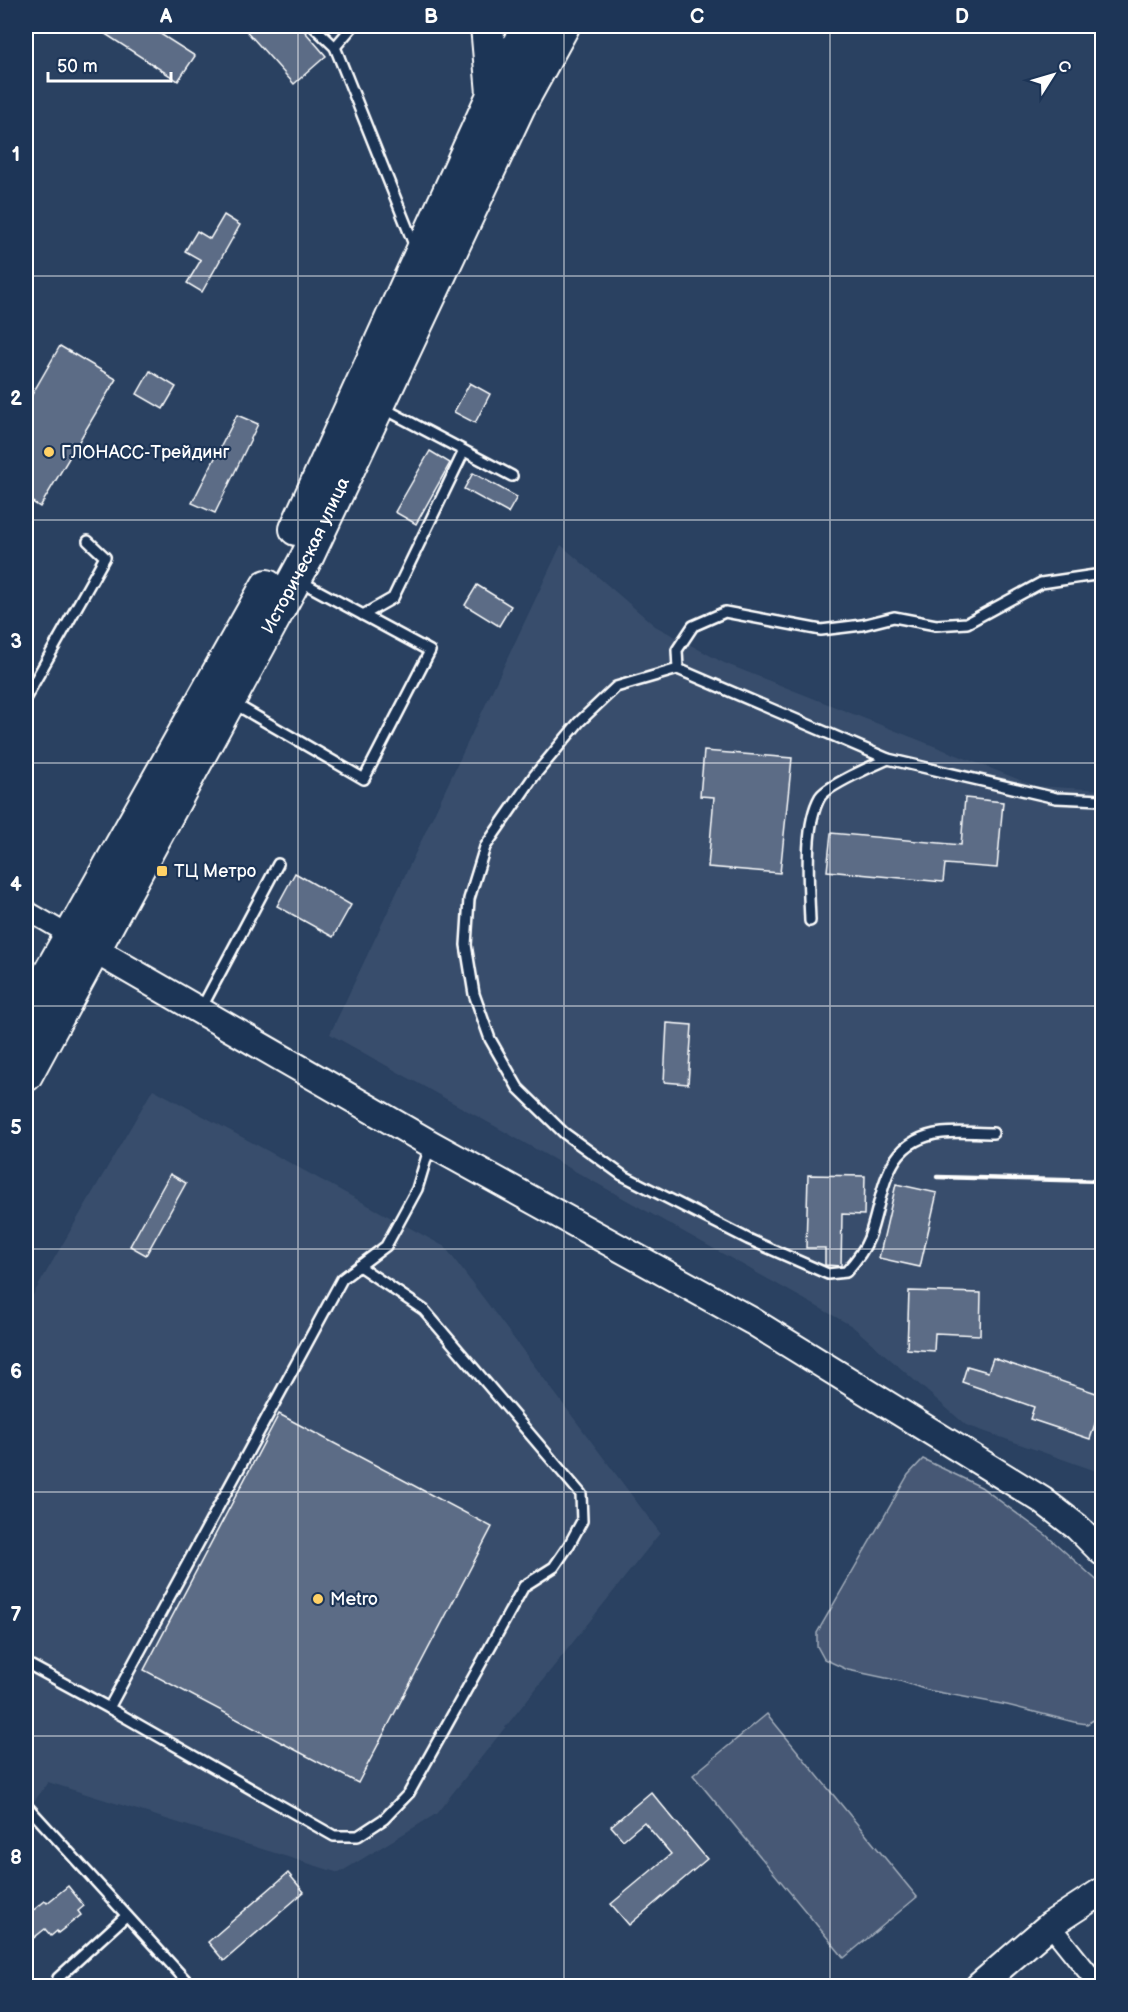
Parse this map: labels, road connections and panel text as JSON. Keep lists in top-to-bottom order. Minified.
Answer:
{"streets":{"highway":["Историческая улица"]},"places":{"other":["ГЛОНАСС-Трейдинг","Metro"],"transit":["ТЦ Метро"]},"scale_bar":"50 m","north":"top right","grid":{"columns":["A","B","C","D"],"rows":["1","2","3","4","5","6","7","8"]}}
